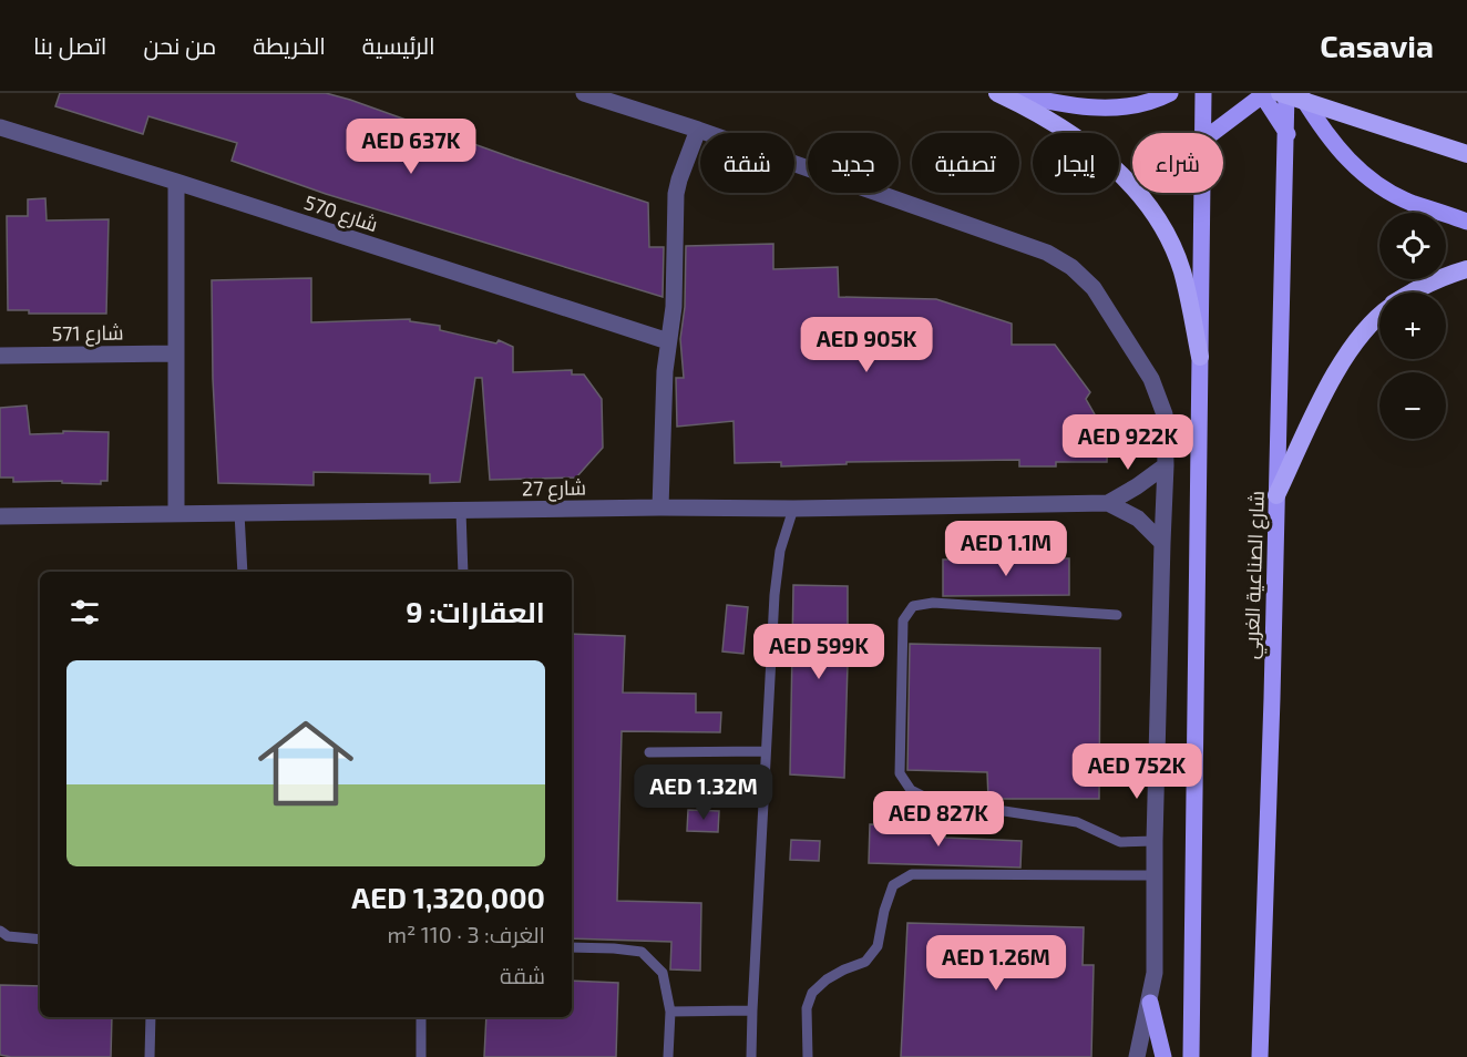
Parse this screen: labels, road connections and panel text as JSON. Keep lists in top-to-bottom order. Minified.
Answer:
{"streets":{"main road":["شارع الصناعية الغربي"],"street":["شارع 570","شارع 571","شارع 27"]},"page":{"header":"Casavia","nav":["الرئيسية","الخريطة","من نحن","اتصل بنا"],"price":["AED 637K","AED 905K","AED 922K","AED 1.1M","AED 599K","AED 752K","AED 1.32M","AED 827K","AED 1.26M"],"chip":["شراء","إيجار","تصفية","جديد","شقة"],"map_buttons":["+","−"],"heading":"العقارات: 9","list":[{"name":"AED 1,320,000","note":"الغرف: 3 · 110 m² · شقة"}]}}
